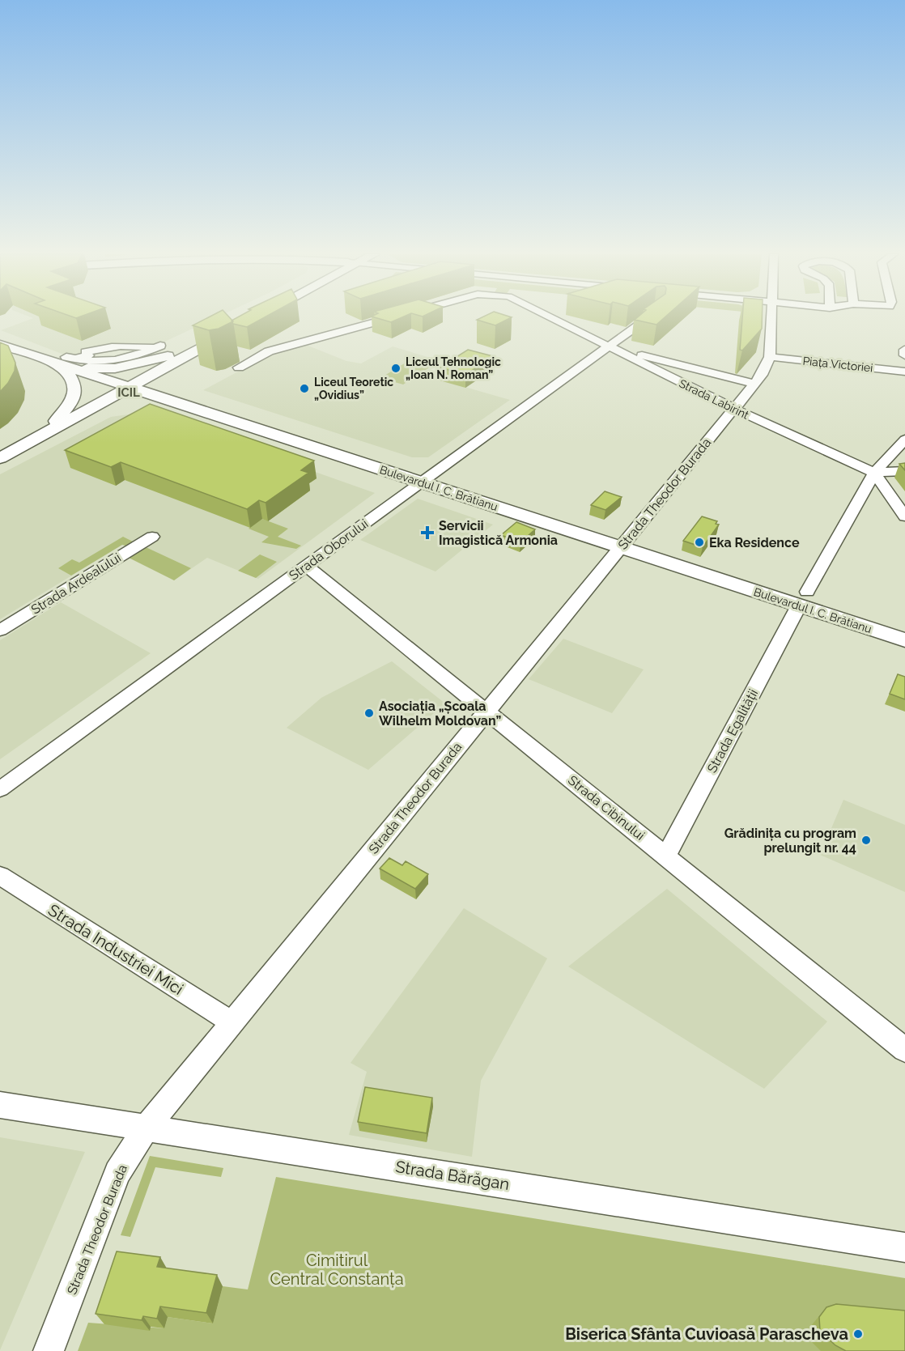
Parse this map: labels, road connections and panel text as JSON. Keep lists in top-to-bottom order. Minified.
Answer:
{"streets":{"main road":["Bulevardul I. C. Brătianu"],"street":["Piața Victoriei","Strada Labirint","Strada Theodor Burada","Strada Oborului","Strada Ardealului","Strada Egalității","Strada Cibinului","Strada Industriei Mici","Strada Bărăgan"]},"crossings":[["Piața Victoriei","Strada Theodor Burada"],["Strada Labirint","Strada Theodor Burada"],["Strada Labirint","Strada Oborului"],["Strada Labirint","Strada Egalității"],["Bulevardul I. C. Brătianu","Strada Theodor Burada"],["Bulevardul I. C. Brătianu","Strada Oborului"],["Bulevardul I. C. Brătianu","Strada Egalității"],["Strada Theodor Burada","Strada Cibinului"],["Strada Theodor Burada","Strada Industriei Mici"],["Strada Theodor Burada","Strada Bărăgan"],["Strada Oborului","Strada Cibinului"],["Strada Egalității","Strada Cibinului"]],"districts":["ICIL"],"parks":["Cimitirul Central Constanța"],"places":{"other":["Liceul Tehnologic „Ioan N. Roman”","Liceul Teoretic „Ovidius”","Eka Residence","Asociația „Școala Wilhelm Moldovan”","Grădinița cu program prelungit nr. 44","Biserica Sfânta Cuvioasă Parascheva"],"health":["Servicii Imagistică Armonia"]}}
